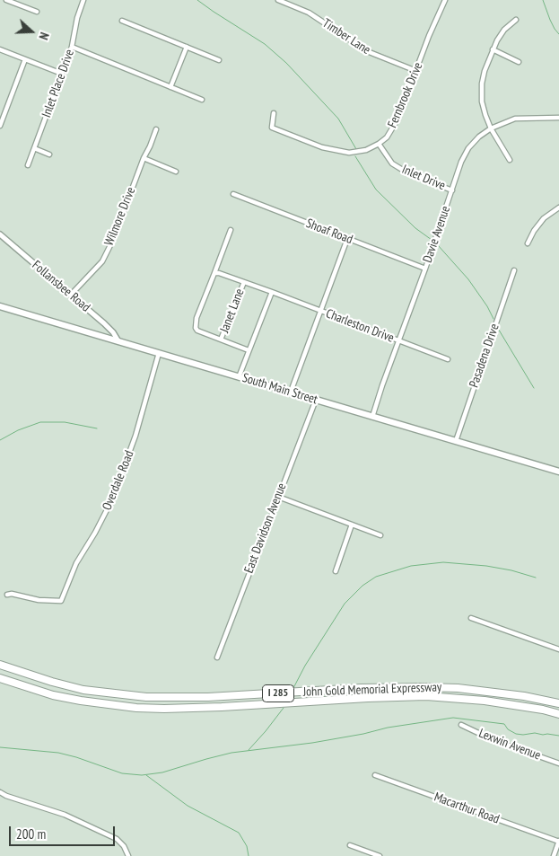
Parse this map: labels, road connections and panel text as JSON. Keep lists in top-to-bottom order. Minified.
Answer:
{"streets":{"highway":["John Gold Memorial Expressway","I 285"],"main road":["South Main Street"],"street":["Timber Lane","Inlet Place Drive","Fernbrook Drive","Inlet Drive","Wilmore Drive","Shoaf Road","Davie Avenue","Follansbee Road","Janet Lane","Charleston Drive","Pasadena Drive","Overdale Road","East Davidson Avenue","Lexwin Avenue","Macarthur Road"]},"crossings":[["Timber Lane","Fernbrook Drive"],["Fernbrook Drive","Inlet Drive"],["Inlet Drive","Davie Avenue"],["Wilmore Drive","Follansbee Road"],["Shoaf Road","Davie Avenue"],["Davie Avenue","Charleston Drive"],["Davie Avenue","South Main Street"],["Follansbee Road","South Main Street"],["Janet Lane","Charleston Drive"],["Pasadena Drive","South Main Street"],["South Main Street","Overdale Road"],["South Main Street","East Davidson Avenue"]],"scale_bar":"200 m","north":"right"}
